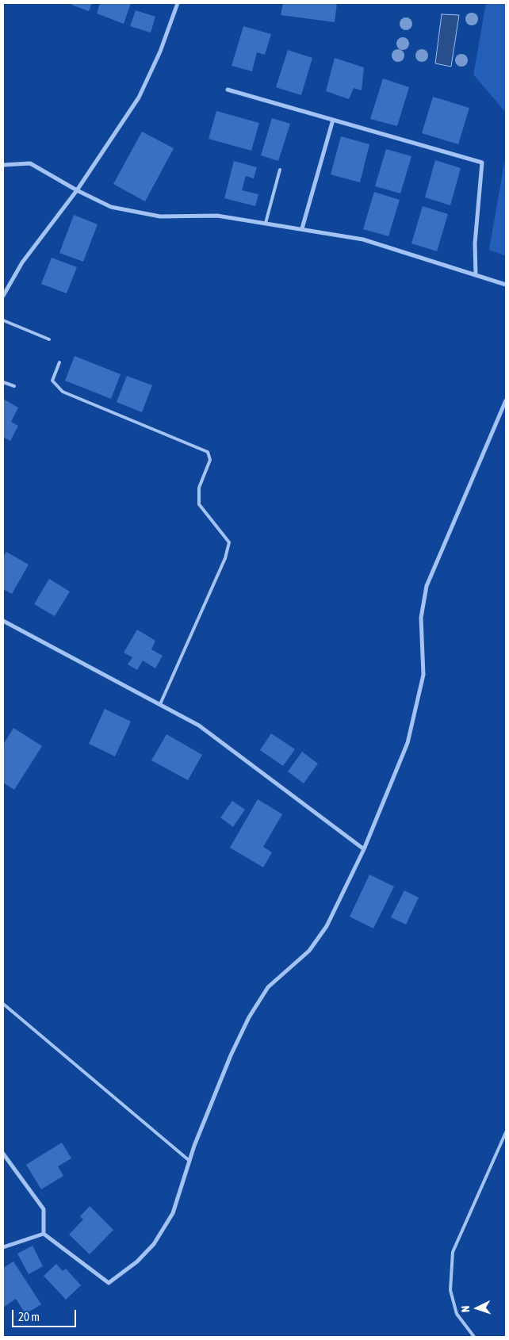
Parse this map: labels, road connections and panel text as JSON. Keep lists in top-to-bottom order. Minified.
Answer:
{"scale_bar":"20 m","north":"left"}
